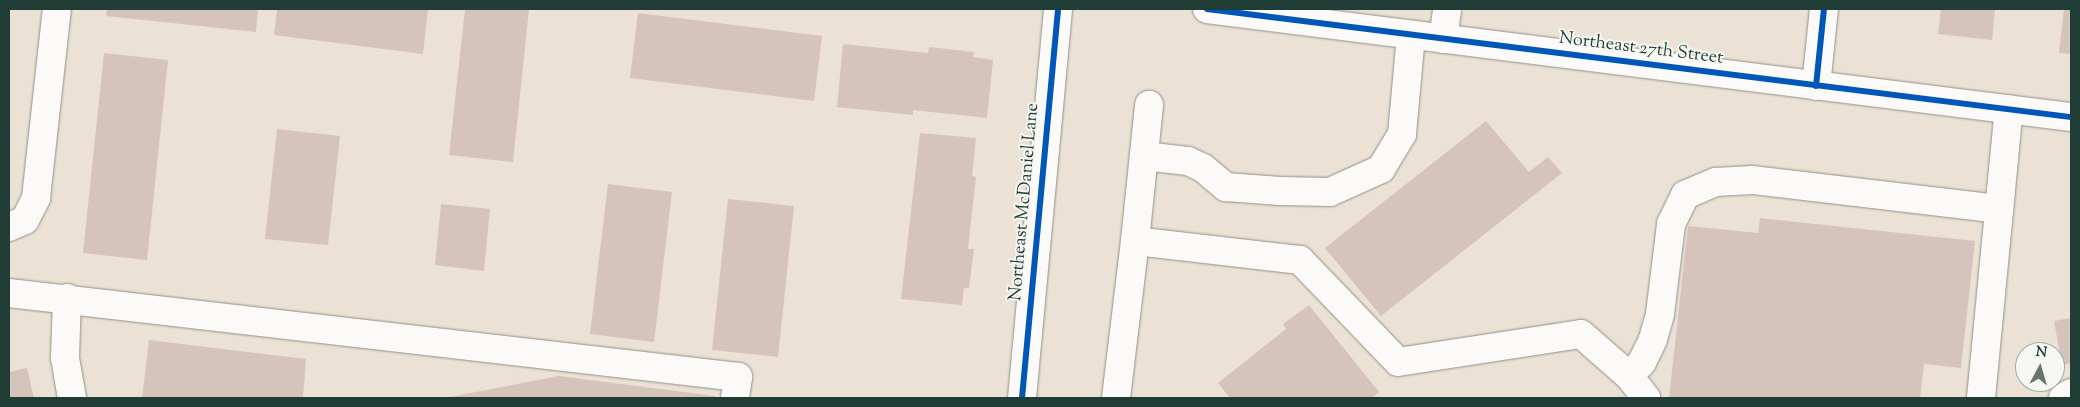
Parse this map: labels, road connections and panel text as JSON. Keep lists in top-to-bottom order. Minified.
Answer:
{"streets":{"street":["Northeast 27th Street","Northeast McDaniel Lane"]},"north":"top"}
